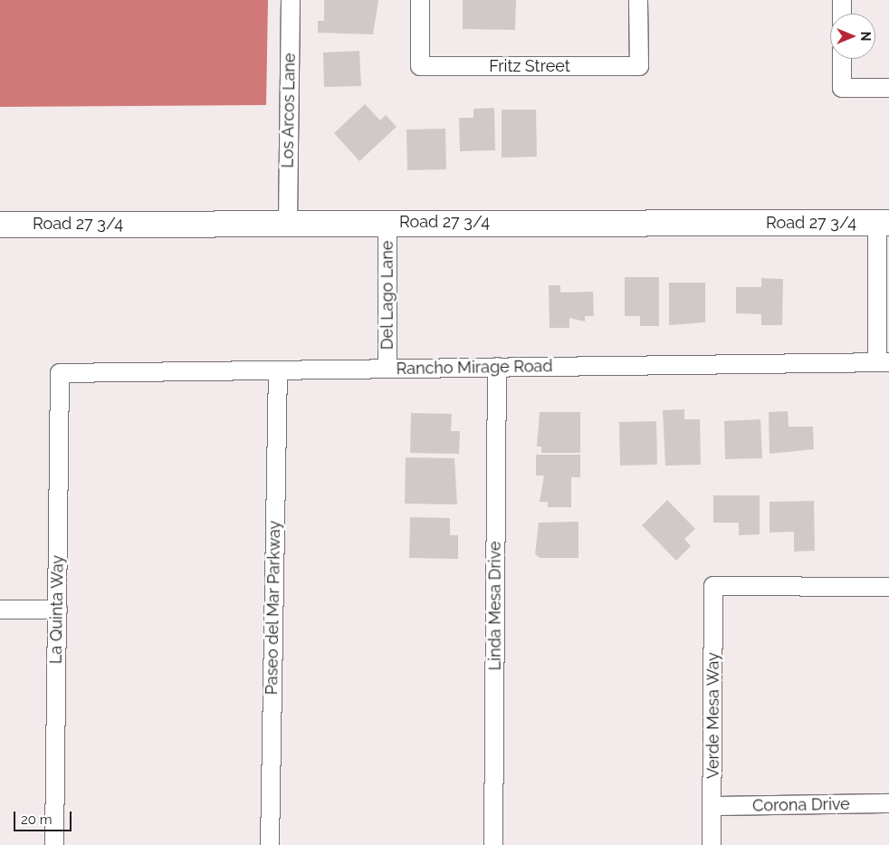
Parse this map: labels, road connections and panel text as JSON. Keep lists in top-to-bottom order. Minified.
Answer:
{"streets":{"street":["Fritz Street","Los Arcos Lane","Road 27 3/4","Del Lago Lane","Rancho Mirage Road","Linda Mesa Drive","Paseo del Mar Parkway","La Quinta Way","Verde Mesa Way","Corona Drive"]},"crossings":[["Los Arcos Lane","Road 27 3/4"],["Road 27 3/4","Del Lago Lane"],["Del Lago Lane","Rancho Mirage Road"],["Rancho Mirage Road","Linda Mesa Drive"],["Rancho Mirage Road","Paseo del Mar Parkway"],["Rancho Mirage Road","La Quinta Way"],["Verde Mesa Way","Corona Drive"]],"scale_bar":"20 m","north":"right"}
